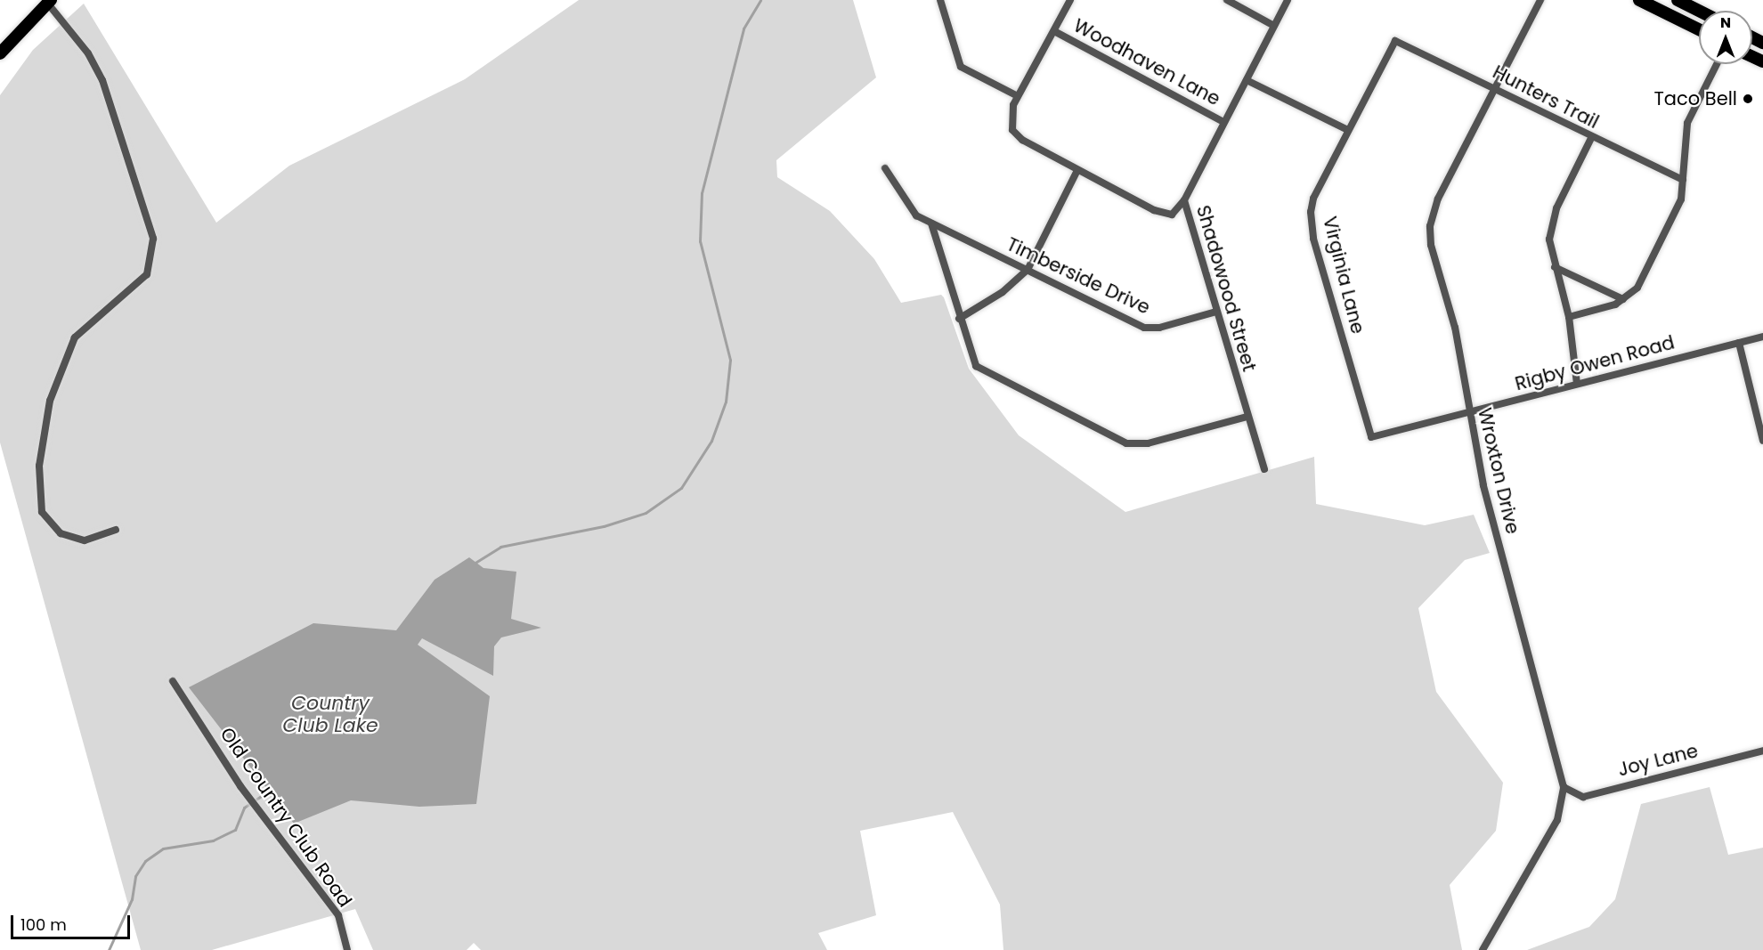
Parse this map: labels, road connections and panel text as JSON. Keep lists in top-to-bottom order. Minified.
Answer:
{"streets":{"street":["Woodhaven Lane","Hunters Trail","Virginia Lane","Timberside Drive","Shadowood Street","Rigby Owen Road","Wroxton Drive","Joy Lane","Old Country Club Road"]},"crossings":[["Woodhaven Lane","Shadowood Street"],["Hunters Trail","Virginia Lane"],["Hunters Trail","Wroxton Drive"],["Virginia Lane","Rigby Owen Road"],["Timberside Drive","Shadowood Street"],["Rigby Owen Road","Wroxton Drive"],["Wroxton Drive","Joy Lane"]],"water":["Country Club Lake"],"places":["Taco Bell"],"scale_bar":"100 m","north":"top"}
